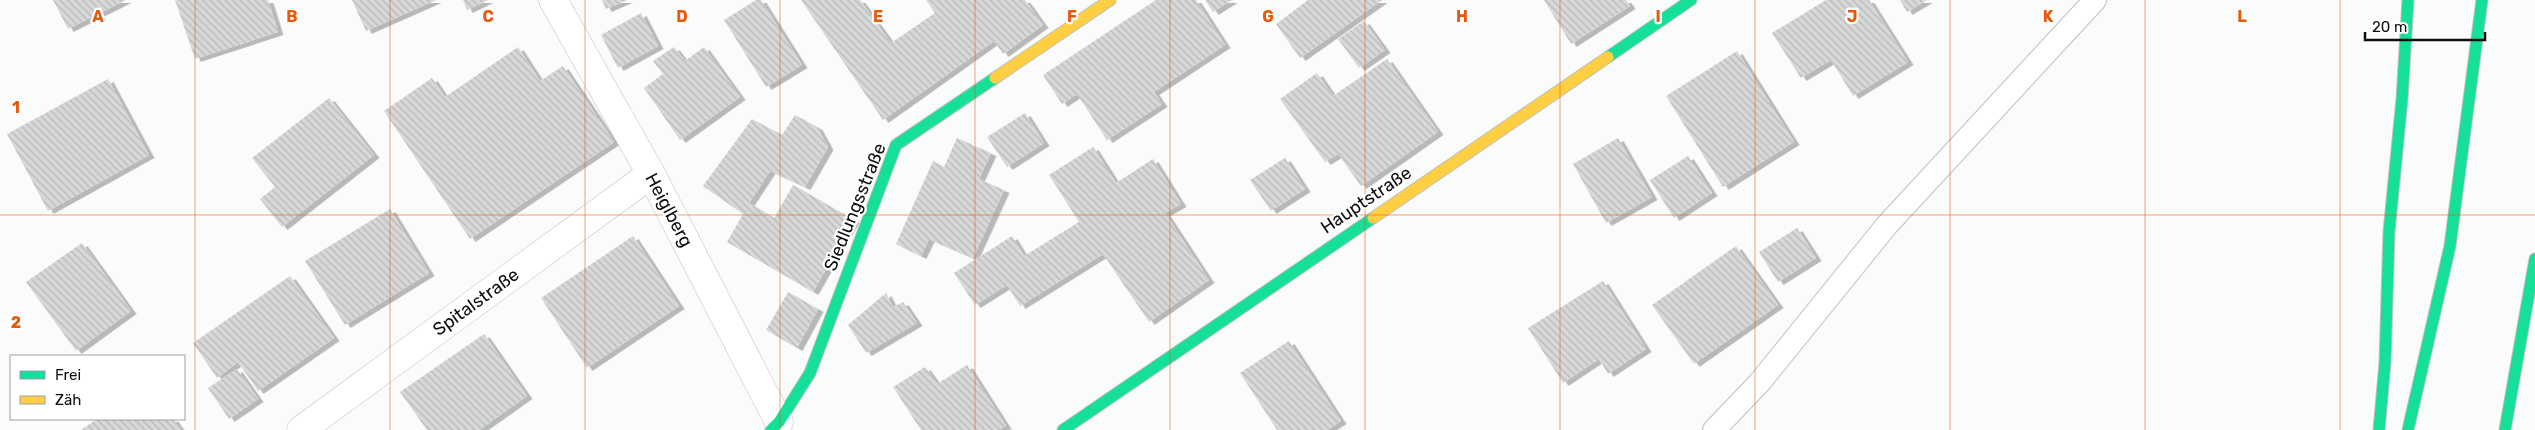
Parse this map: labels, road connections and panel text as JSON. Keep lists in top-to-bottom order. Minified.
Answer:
{"streets":{"main road":["Hauptstraße","Siedlungsstraße"],"street":["Heiglberg","Spitalstraße"]},"crossings":[["Siedlungsstraße","Heiglberg"],["Heiglberg","Spitalstraße"]],"legend":["Frei","Zäh"],"scale_bar":"20 m","grid":{"columns":["A","B","C","D","E","F","G","H","I","J","K","L"],"rows":["1","2"]}}
